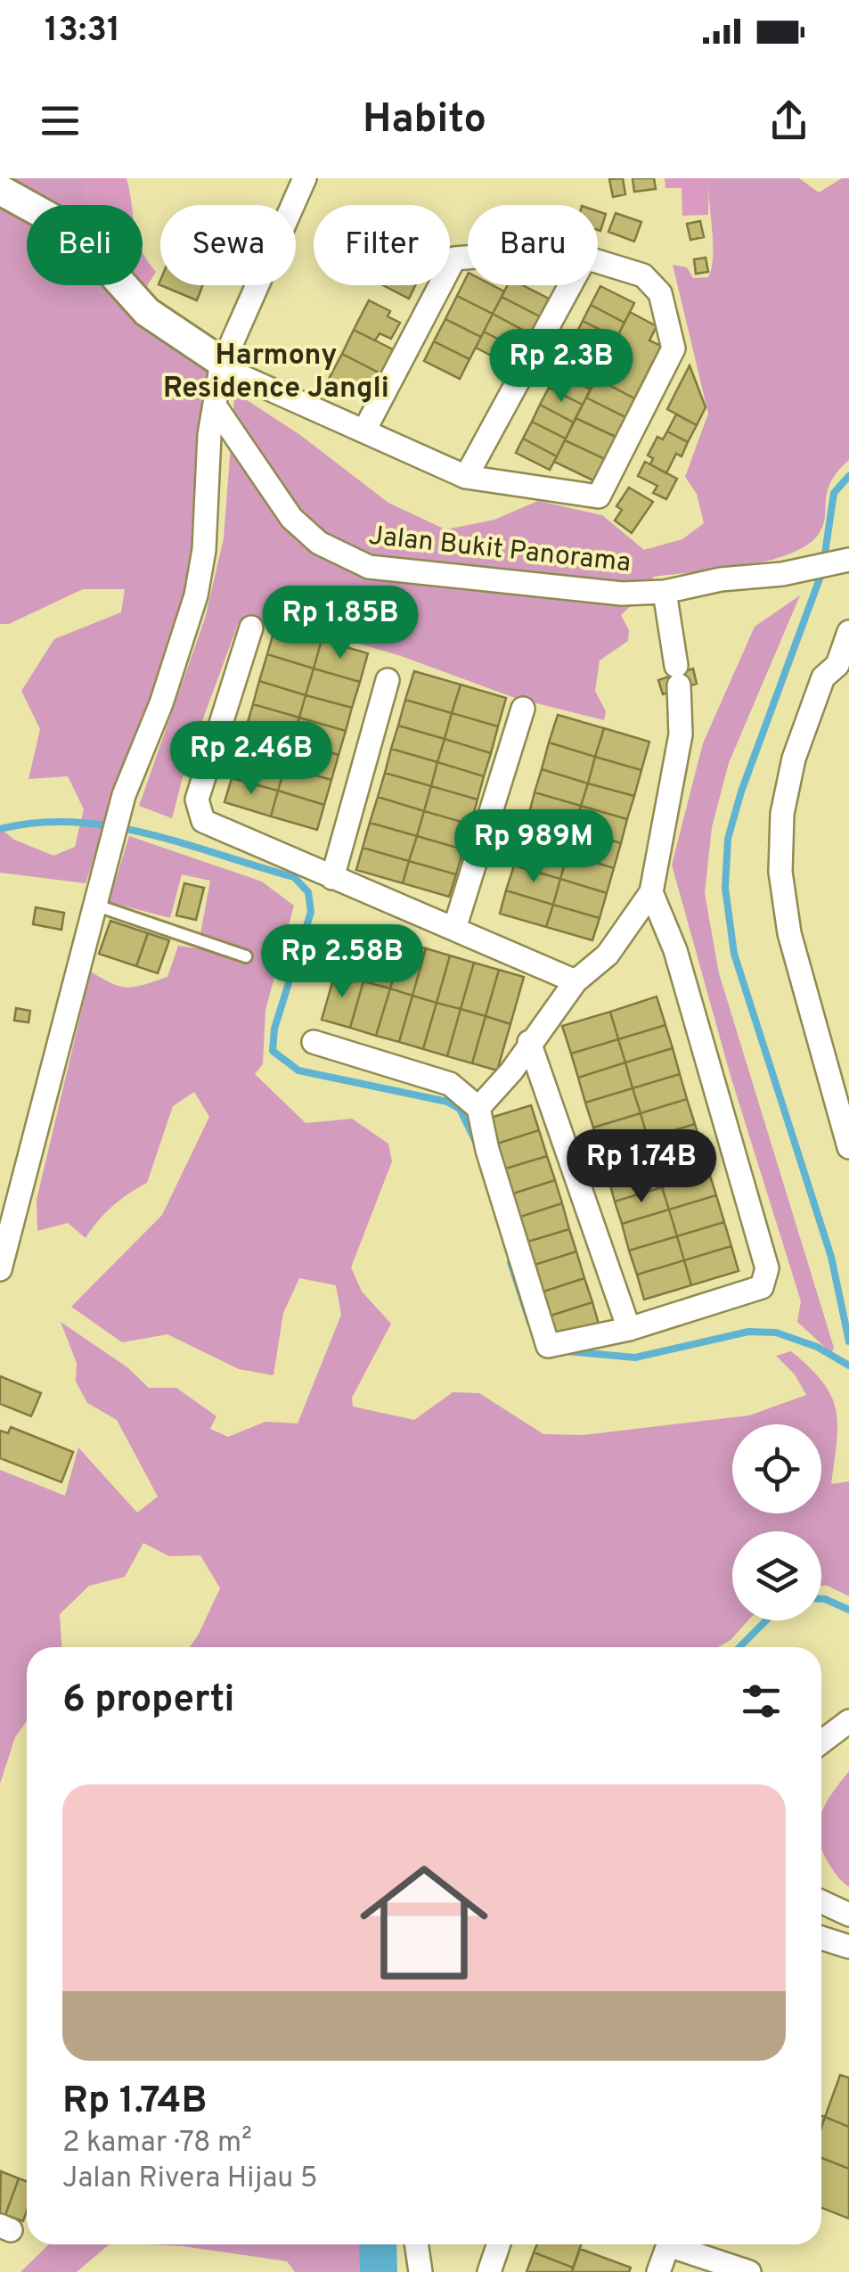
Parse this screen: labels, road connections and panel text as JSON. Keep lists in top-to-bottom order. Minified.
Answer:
{"streets":{"street":["Jalan Bukit Panorama"]},"districts":["Harmony Residence Jangli"],"page":{"status":"13:31","header":"Habito","chip":["Beli","Sewa","Filter","Baru"],"price":["Rp 2.3B","Rp 1.85B","Rp 2.46B","Rp 989M","Rp 2.58B","Rp 1.74B"],"heading":"6 properti","list":[{"name":"Rp 1.74B","note":"2 kamar · 78 m² · Jalan Rivera Hijau 5"}]}}
